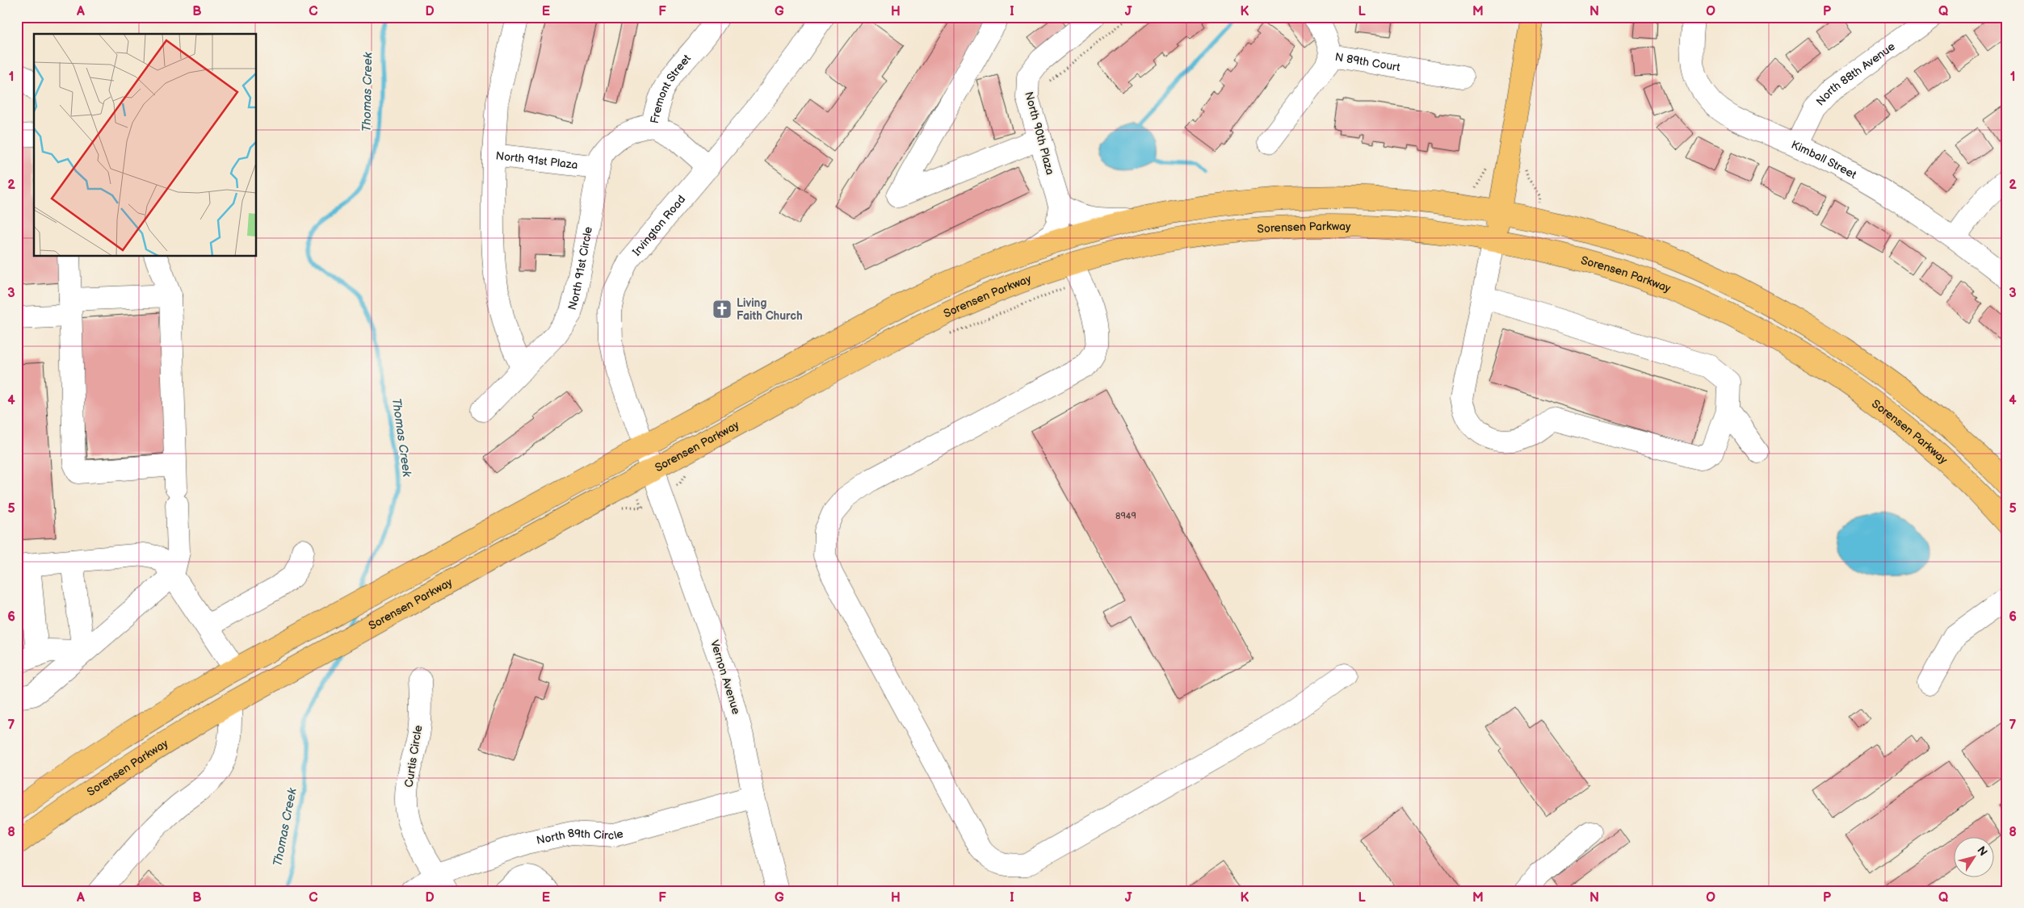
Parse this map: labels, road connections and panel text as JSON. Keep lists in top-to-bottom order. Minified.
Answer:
{"streets":{"main road":["Sorensen Parkway"],"street":["N 89th Court","North 88th Avenue","Fremont Street","North 90th Plaza","North 91st Plaza","Kimball Street","Irvington Road","North 91st Circle","Vernon Avenue","Curtis Circle","North 89th Circle"]},"crossings":[["North 88th Avenue","Kimball Street"],["Fremont Street","Irvington Road"],["Fremont Street","North 91st Circle"],["North 91st Plaza","North 91st Circle"],["Irvington Road","Sorensen Parkway"],["Irvington Road","Vernon Avenue"],["Sorensen Parkway","Vernon Avenue"],["Vernon Avenue","North 89th Circle"],["Curtis Circle","North 89th Circle"]],"water":["Thomas Creek"],"places":{"church":["Living Faith Church"]},"house_numbers":["8949"],"north":"top right","grid":{"columns":["A","B","C","D","E","F","G","H","I","J","K","L","M","N","O","P","Q"],"rows":["1","2","3","4","5","6","7","8"]}}
